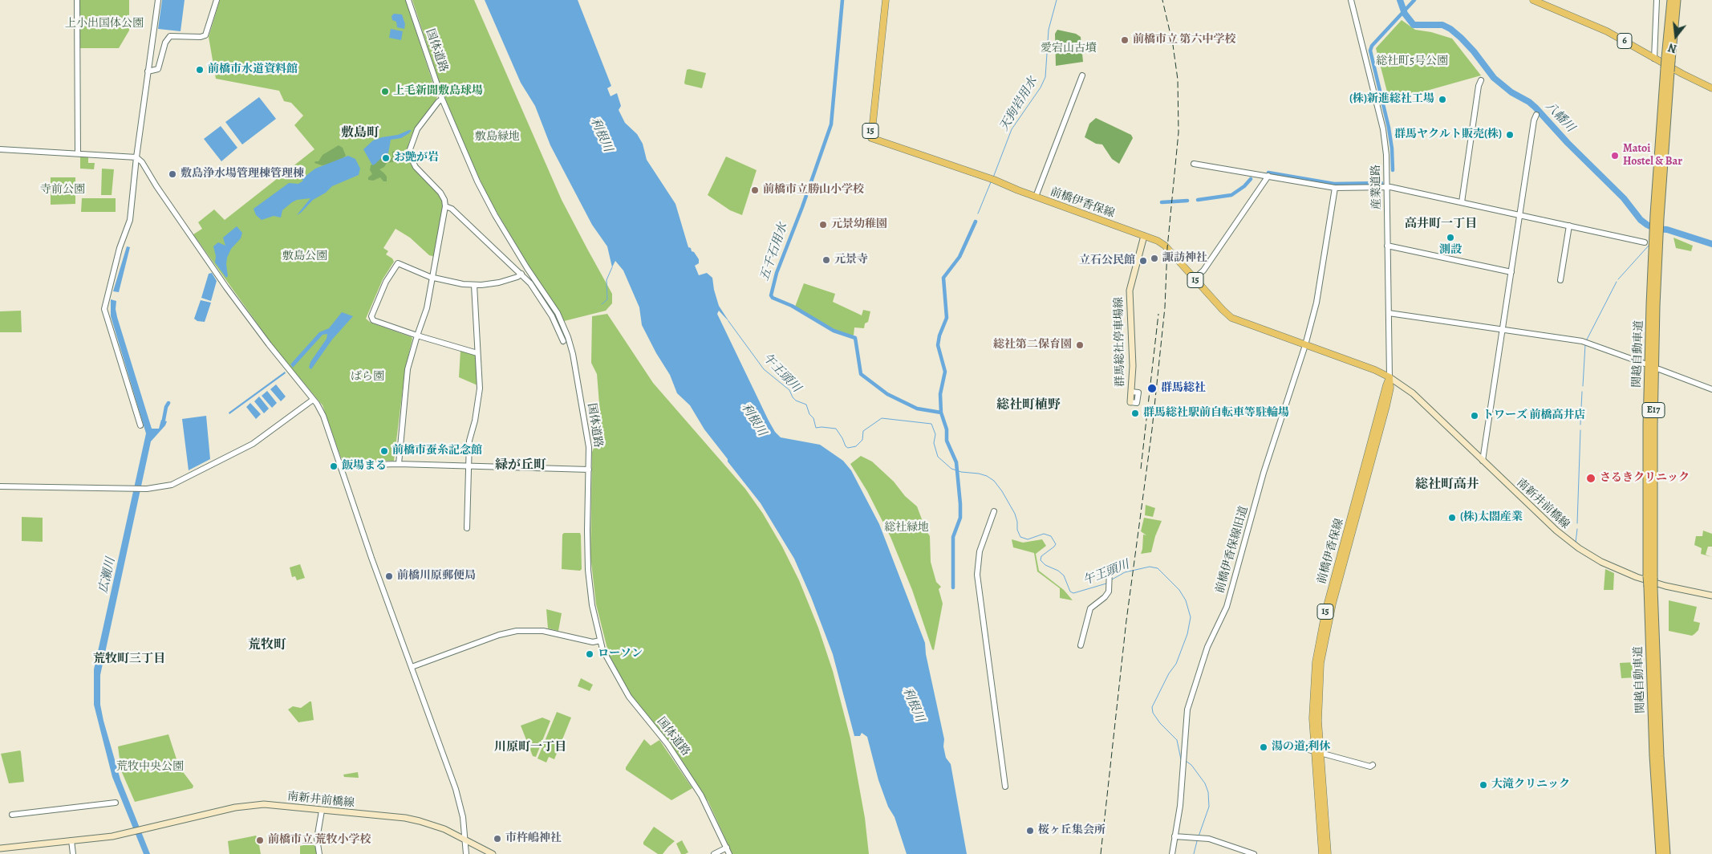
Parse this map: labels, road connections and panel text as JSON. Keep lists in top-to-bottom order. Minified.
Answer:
{"streets":{"highway":["関越自動車道","E17"],"main road":["6","15","前橋伊香保線","群馬総社停車場線","南新井前橋線"],"street":["国体道路","産業道路","前橋伊香保線旧道"]},"crossings":[["産業道路","前橋伊香保線"],["産業道路","南新井前橋線"],["前橋伊香保線","群馬総社停車場線"],["前橋伊香保線","南新井前橋線"],["前橋伊香保線","前橋伊香保線旧道"]],"districts":["敷島町","高井町一丁目","総社町植野","緑が丘町","総社町高井","荒牧町","荒牧町三丁目","川原町一丁目"],"water":["天狗岩用水","八幡川","利根川","五千石用水","午王頭川","広瀬川"],"parks":["上小出国体公園","愛宕山古墳","総社町5号公園","敷島緑地","寺前公園","敷島公園","ばら園","総社緑地","荒牧中央公園"],"places":["前橋市立 第六中学校","前橋市水道資料館","上毛新聞敷島球場","(株)新進総社工場","群馬ヤクルト販売(株)","Matoi Hostel & Bar","お艶が岩","敷島浄水場管理棟管理棟","前橋市立勝山小学校","元景幼稚園","測設","諏訪神社","元景寺","立石公民館","総社第二保育園","群馬総社","群馬総社駅前自転車等駐輪場","トワーズ 前橋高井店","前橋市蚕糸記念館","飯場まる","さるきクリニック","(株)太閤産業","前橋川原郵便局","ローソン","湯の道;利休","大滝クリニック","桜ヶ丘集会所","市杵嶋神社","前橋市立 荒牧小学校"],"north":"bottom"}
